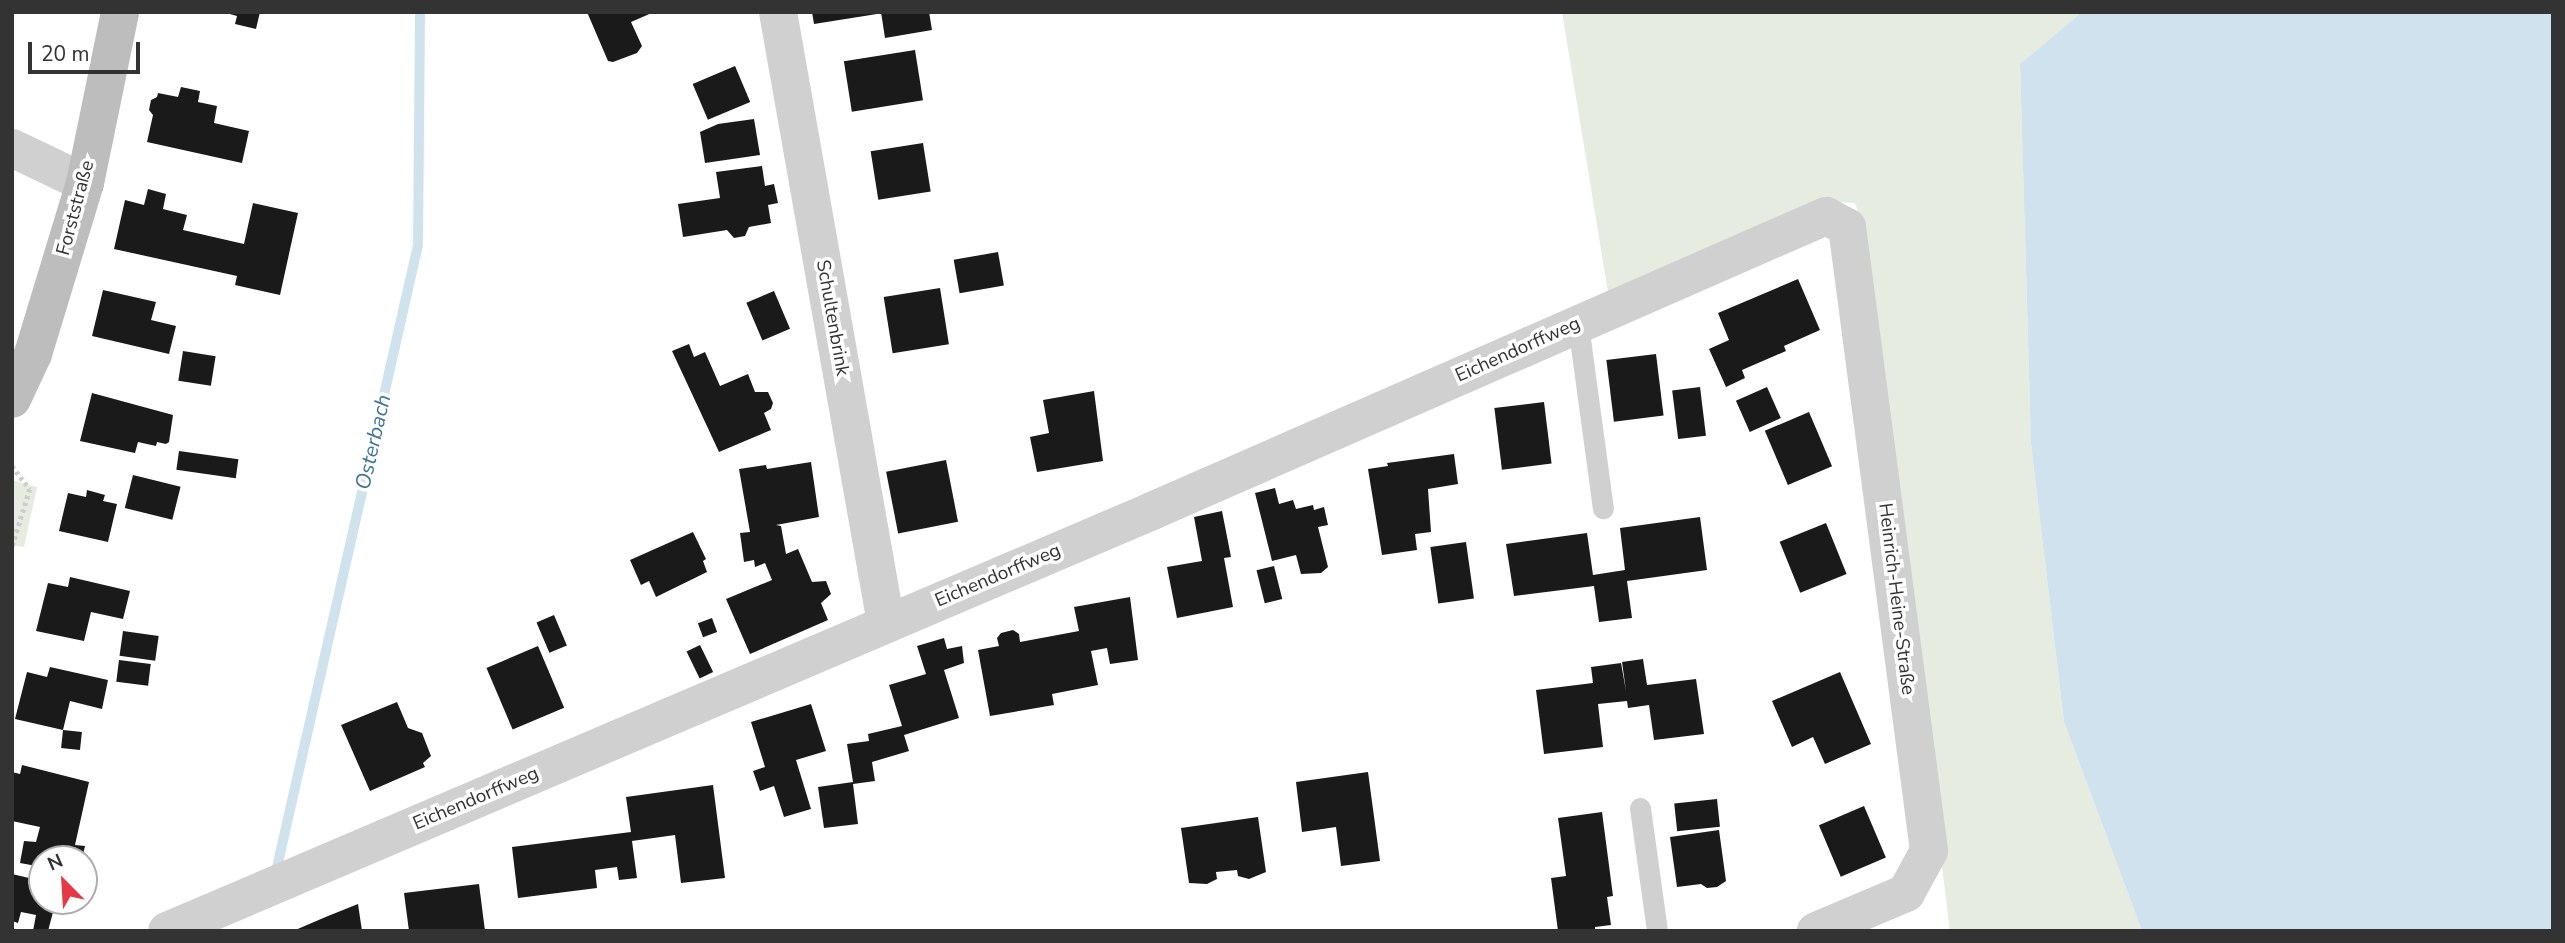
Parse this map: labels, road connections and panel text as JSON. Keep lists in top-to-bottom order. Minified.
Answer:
{"streets":{"street":["Forststraße","Schultenbrink","Eichendorffweg","Heinrich-Heine-Straße"]},"crossings":[["Schultenbrink","Eichendorffweg"],["Eichendorffweg","Heinrich-Heine-Straße"]],"water":["Osterbach"],"scale_bar":"20 m","north":"top left"}
